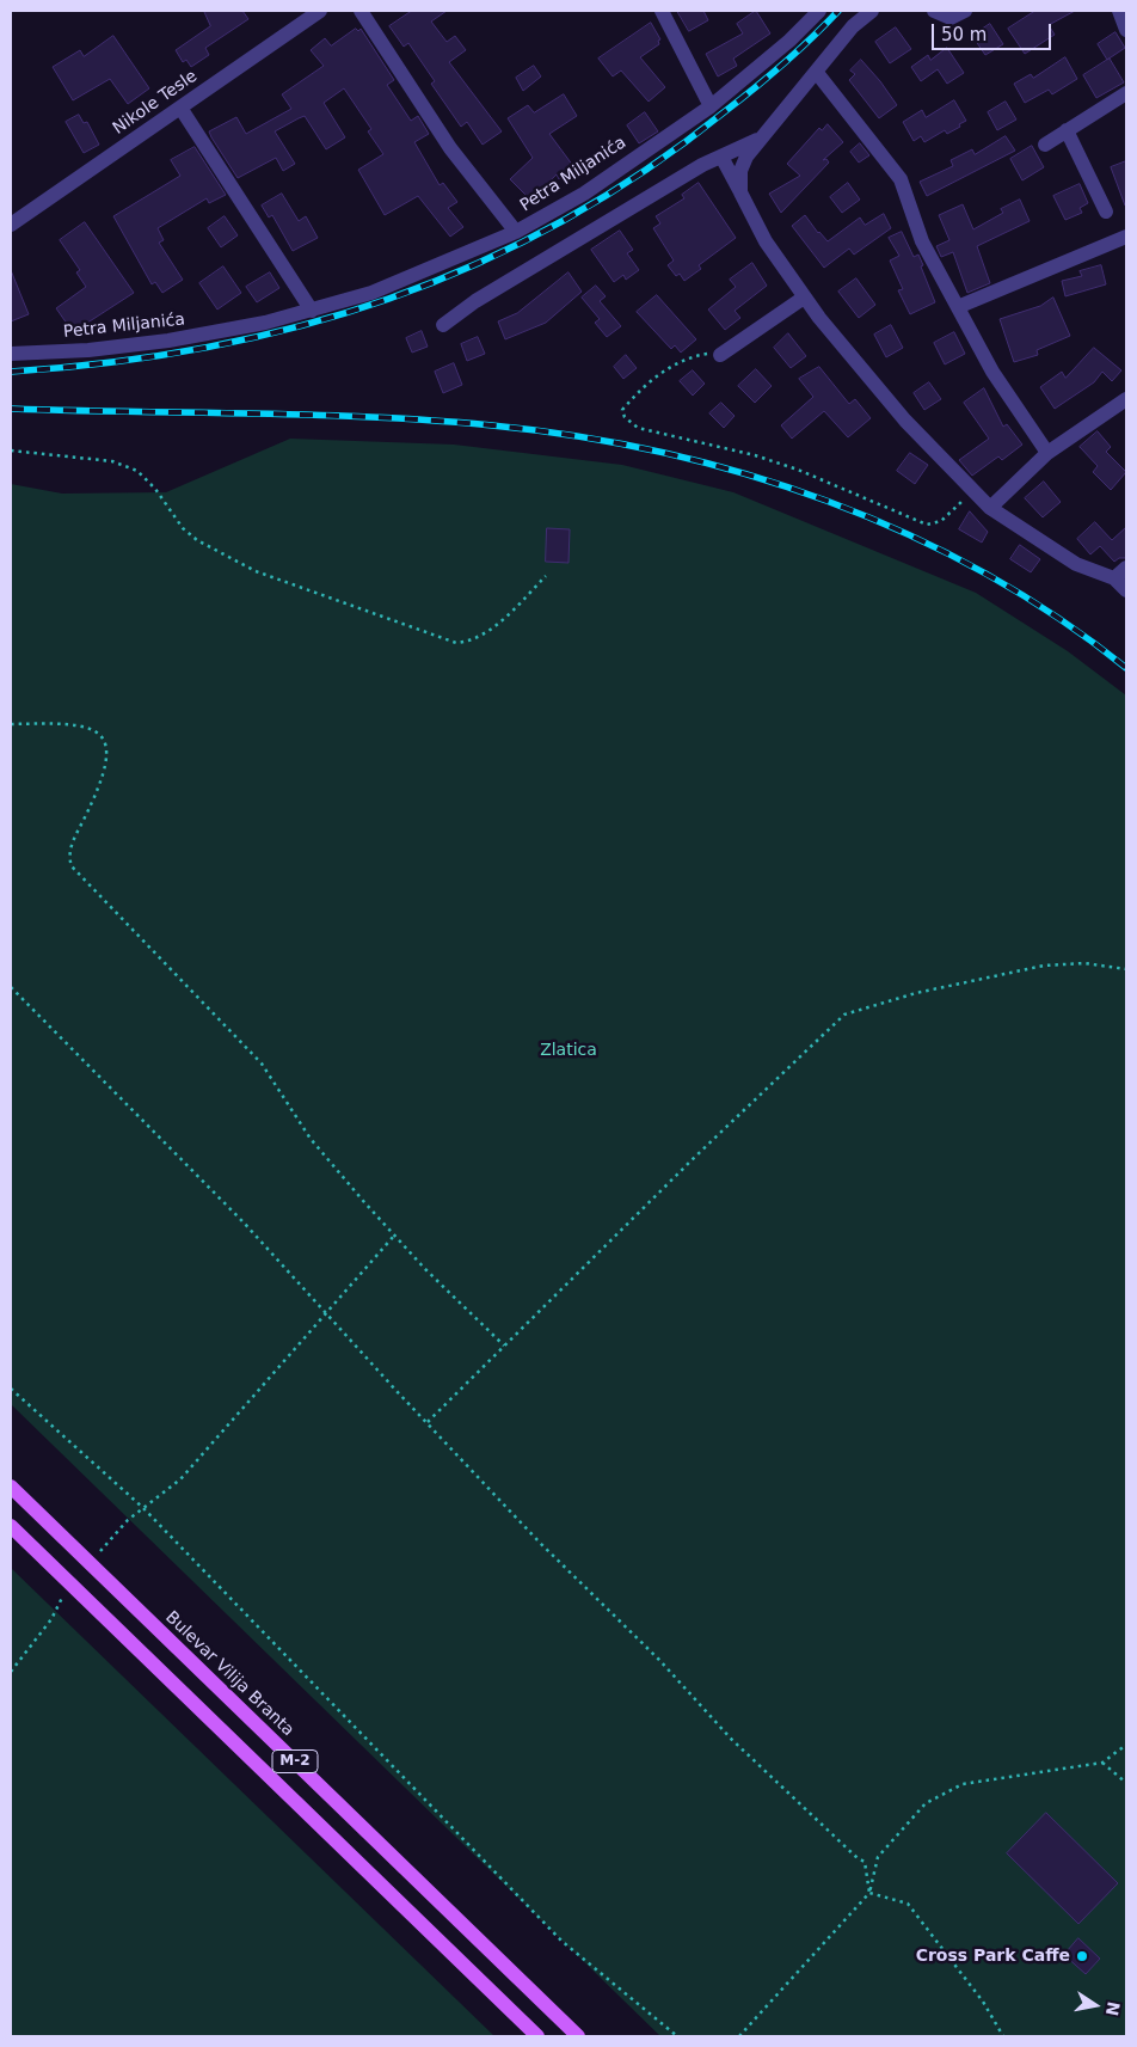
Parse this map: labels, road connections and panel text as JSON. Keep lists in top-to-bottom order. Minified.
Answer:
{"streets":{"main road":["Bulevar Vilija Branta","M-2"],"street":["Nikole Tesle","Petra Miljanića"]},"parks":["Zlatica"],"places":["Cross Park Caffe"],"scale_bar":"50 m","north":"right"}
